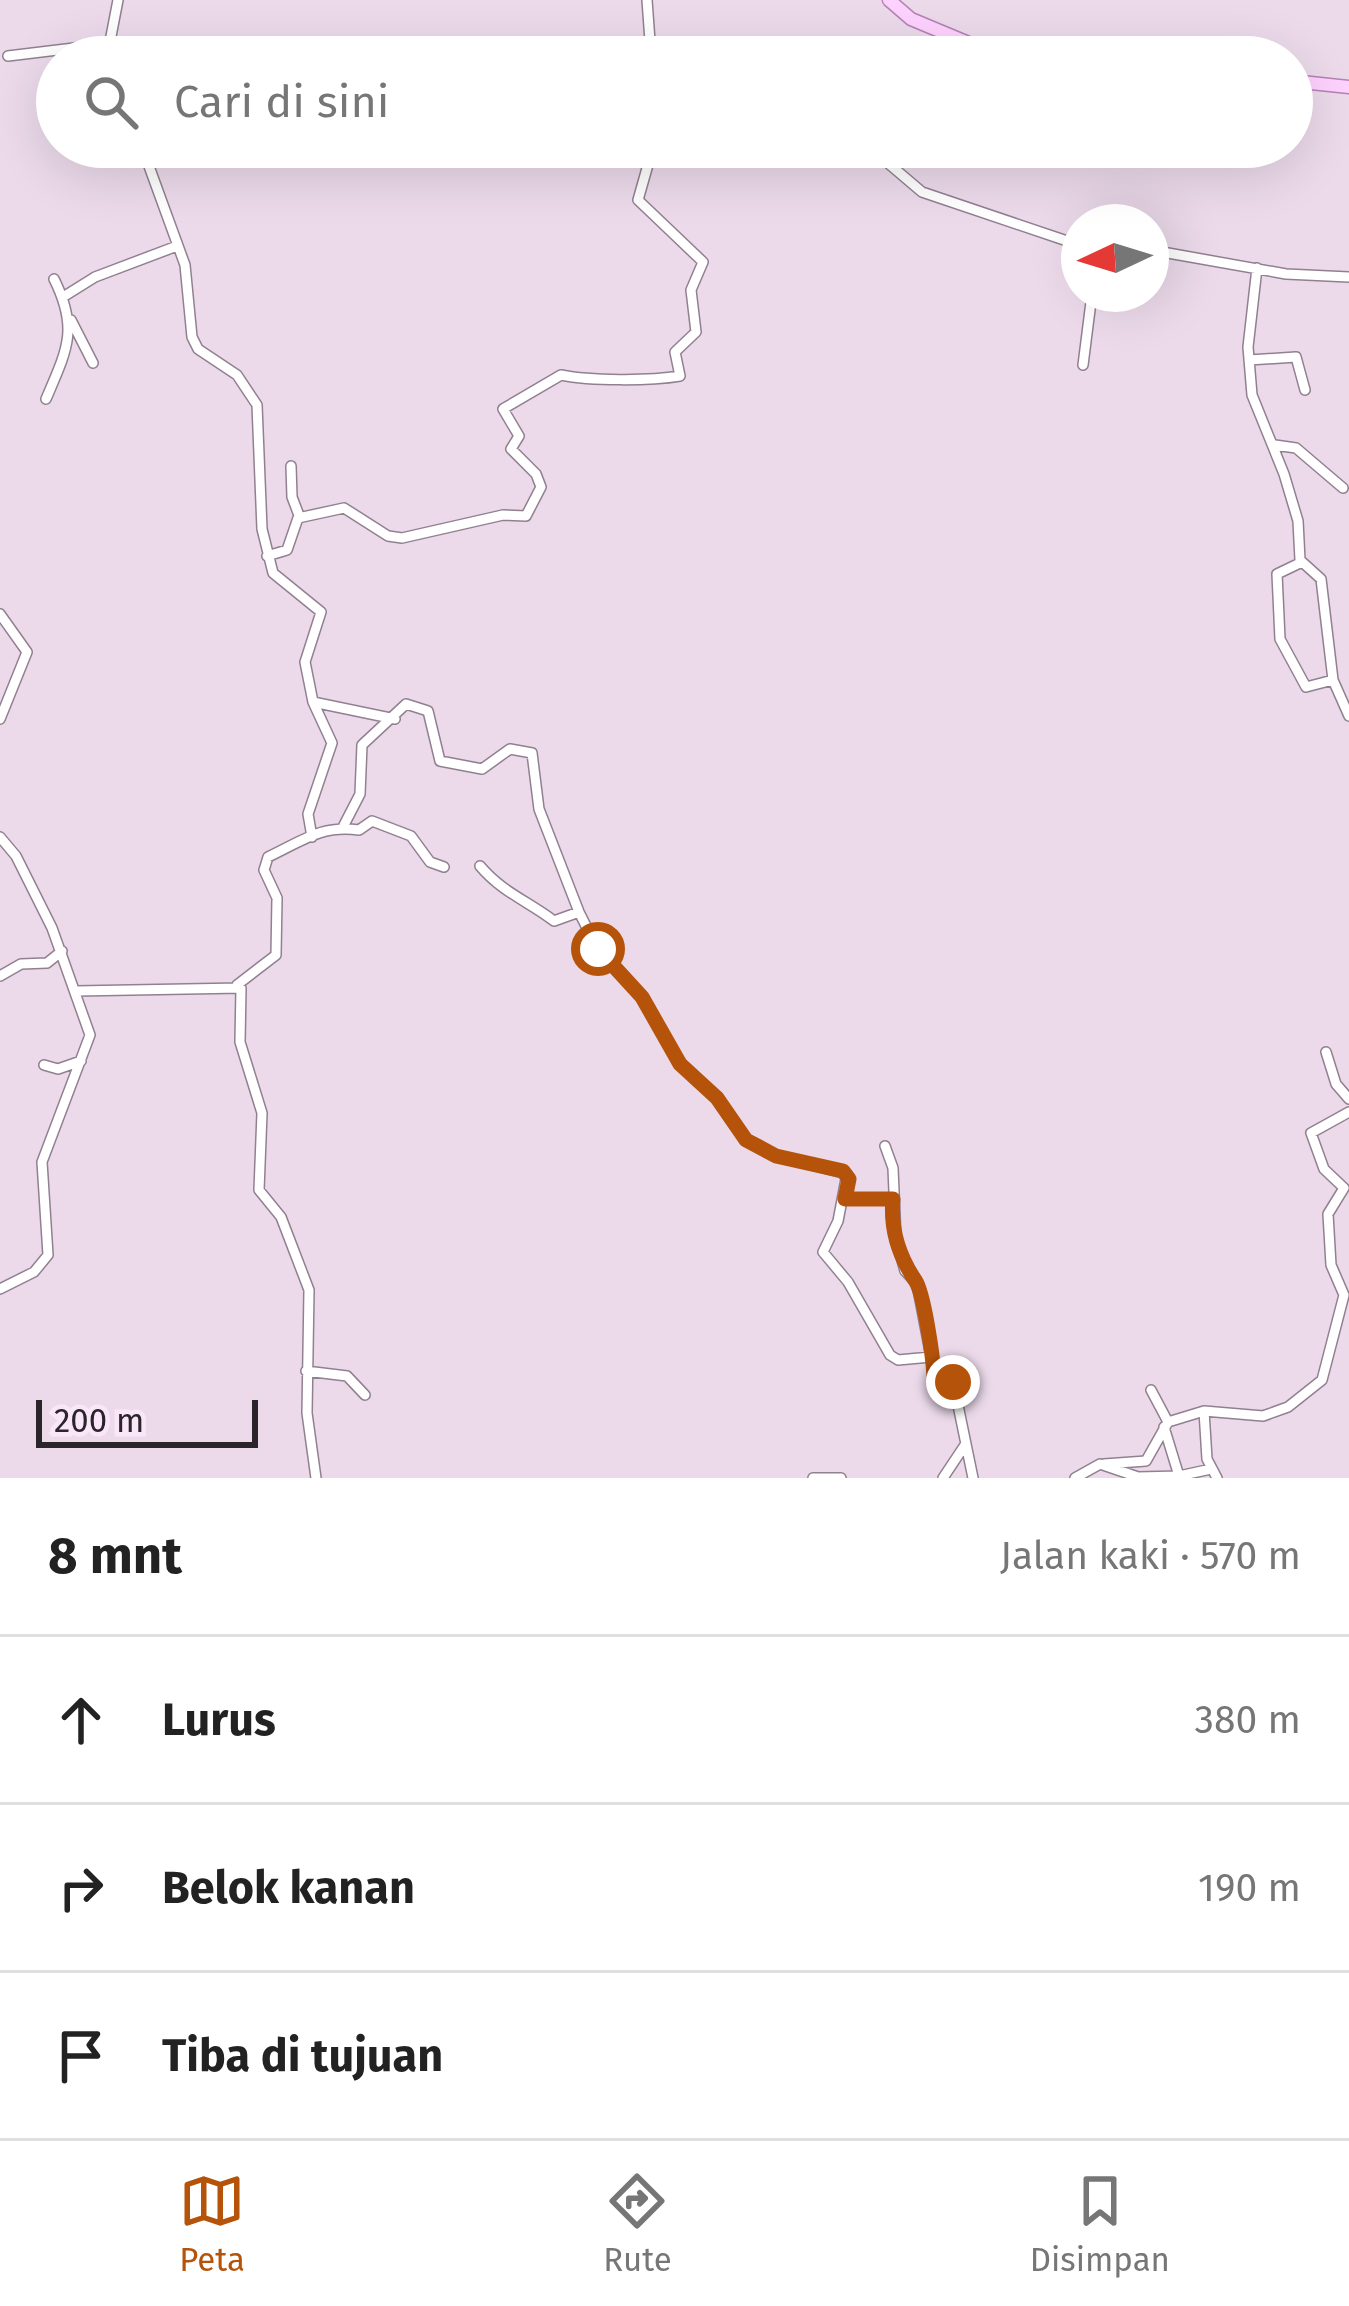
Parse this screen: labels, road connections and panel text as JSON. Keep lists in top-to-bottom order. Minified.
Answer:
{"scale_bar":"200 m","north":"left","page":{"search":"Cari di sini","scale":"200 m","heading":["8 mnt","Jalan kaki · 570 m"],"list":[["Lurus","380 m"],["Belok kanan","190 m"],"Tiba di tujuan"],"nav":["Peta","Rute","Disimpan"]}}
